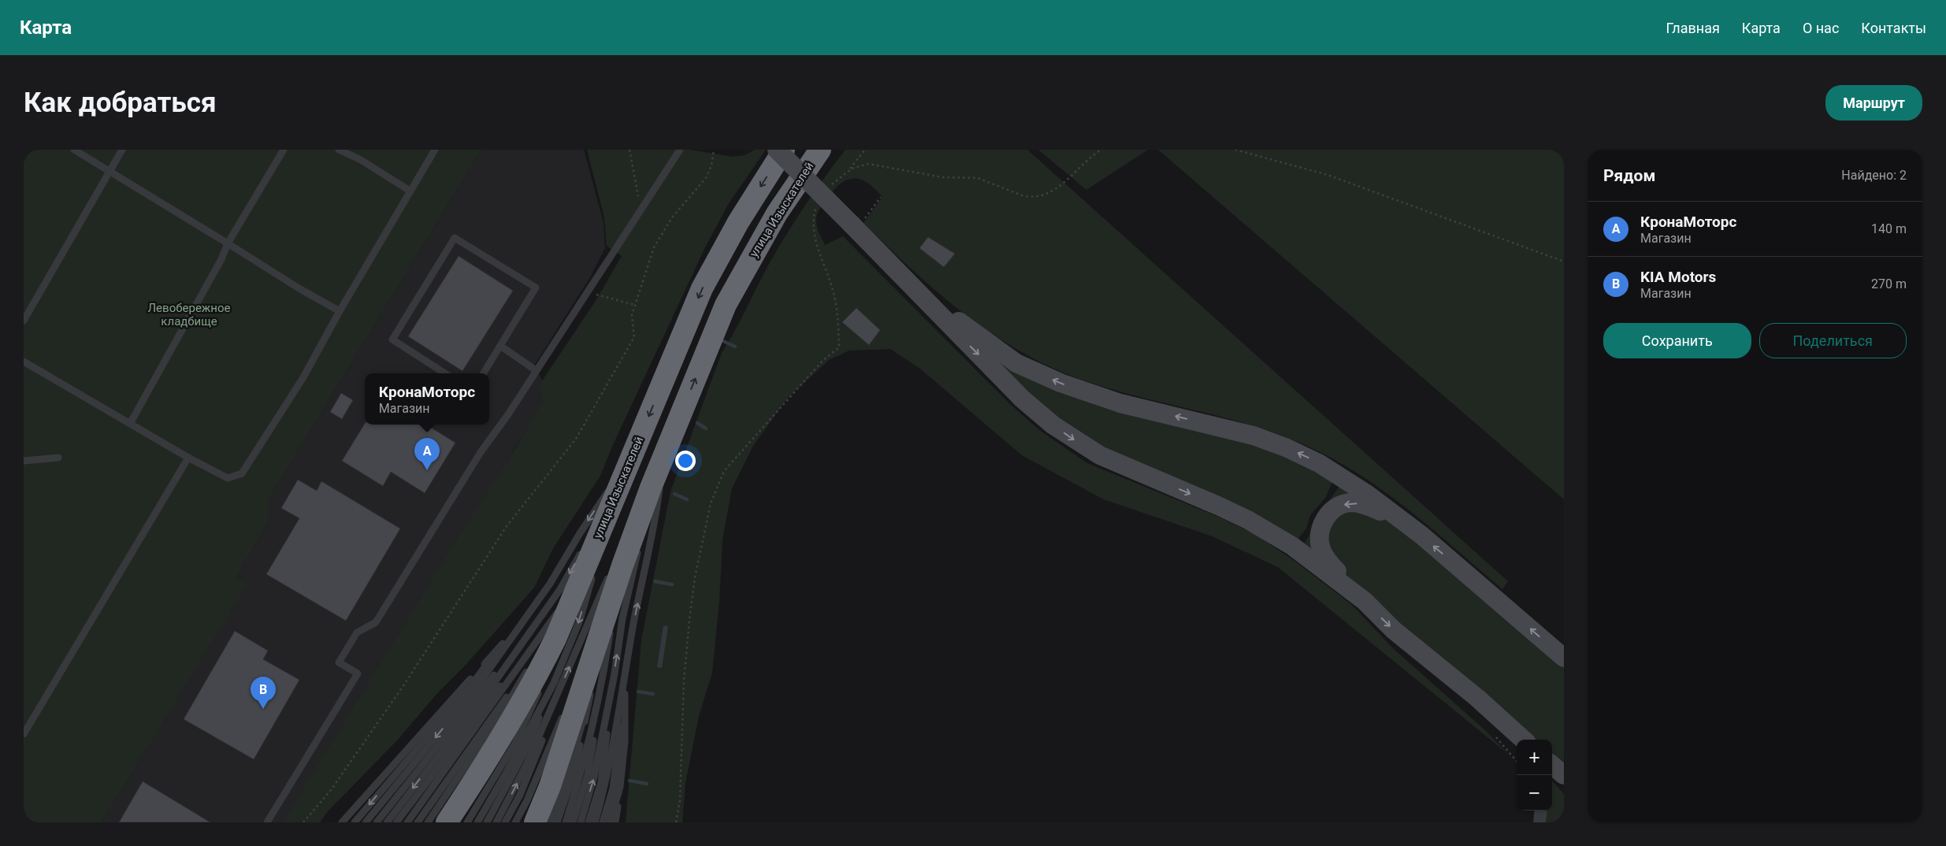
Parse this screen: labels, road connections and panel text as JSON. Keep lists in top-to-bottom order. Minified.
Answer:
{"streets":{"highway":["улица Изыскателей"]},"parks":["Левобережное кладбище"],"page":{"header":"Карта","nav":["Главная","Карта","О нас","Контакты"],"buttons":["Маршрут",["Сохранить","Поделиться"]],"title":"Как добраться","heading":["Рядом","Найдено: 2"],"list":[{"mark":"A","name":"КронаМоторс","note":"Магазин","value":"140 m"},{"mark":"B","name":"KIA Motors","note":"Магазин","value":"270 m"}],"popup":["КронаМоторс","Магазин"],"pins":["A","B"],"map_buttons":["+","−"]}}
